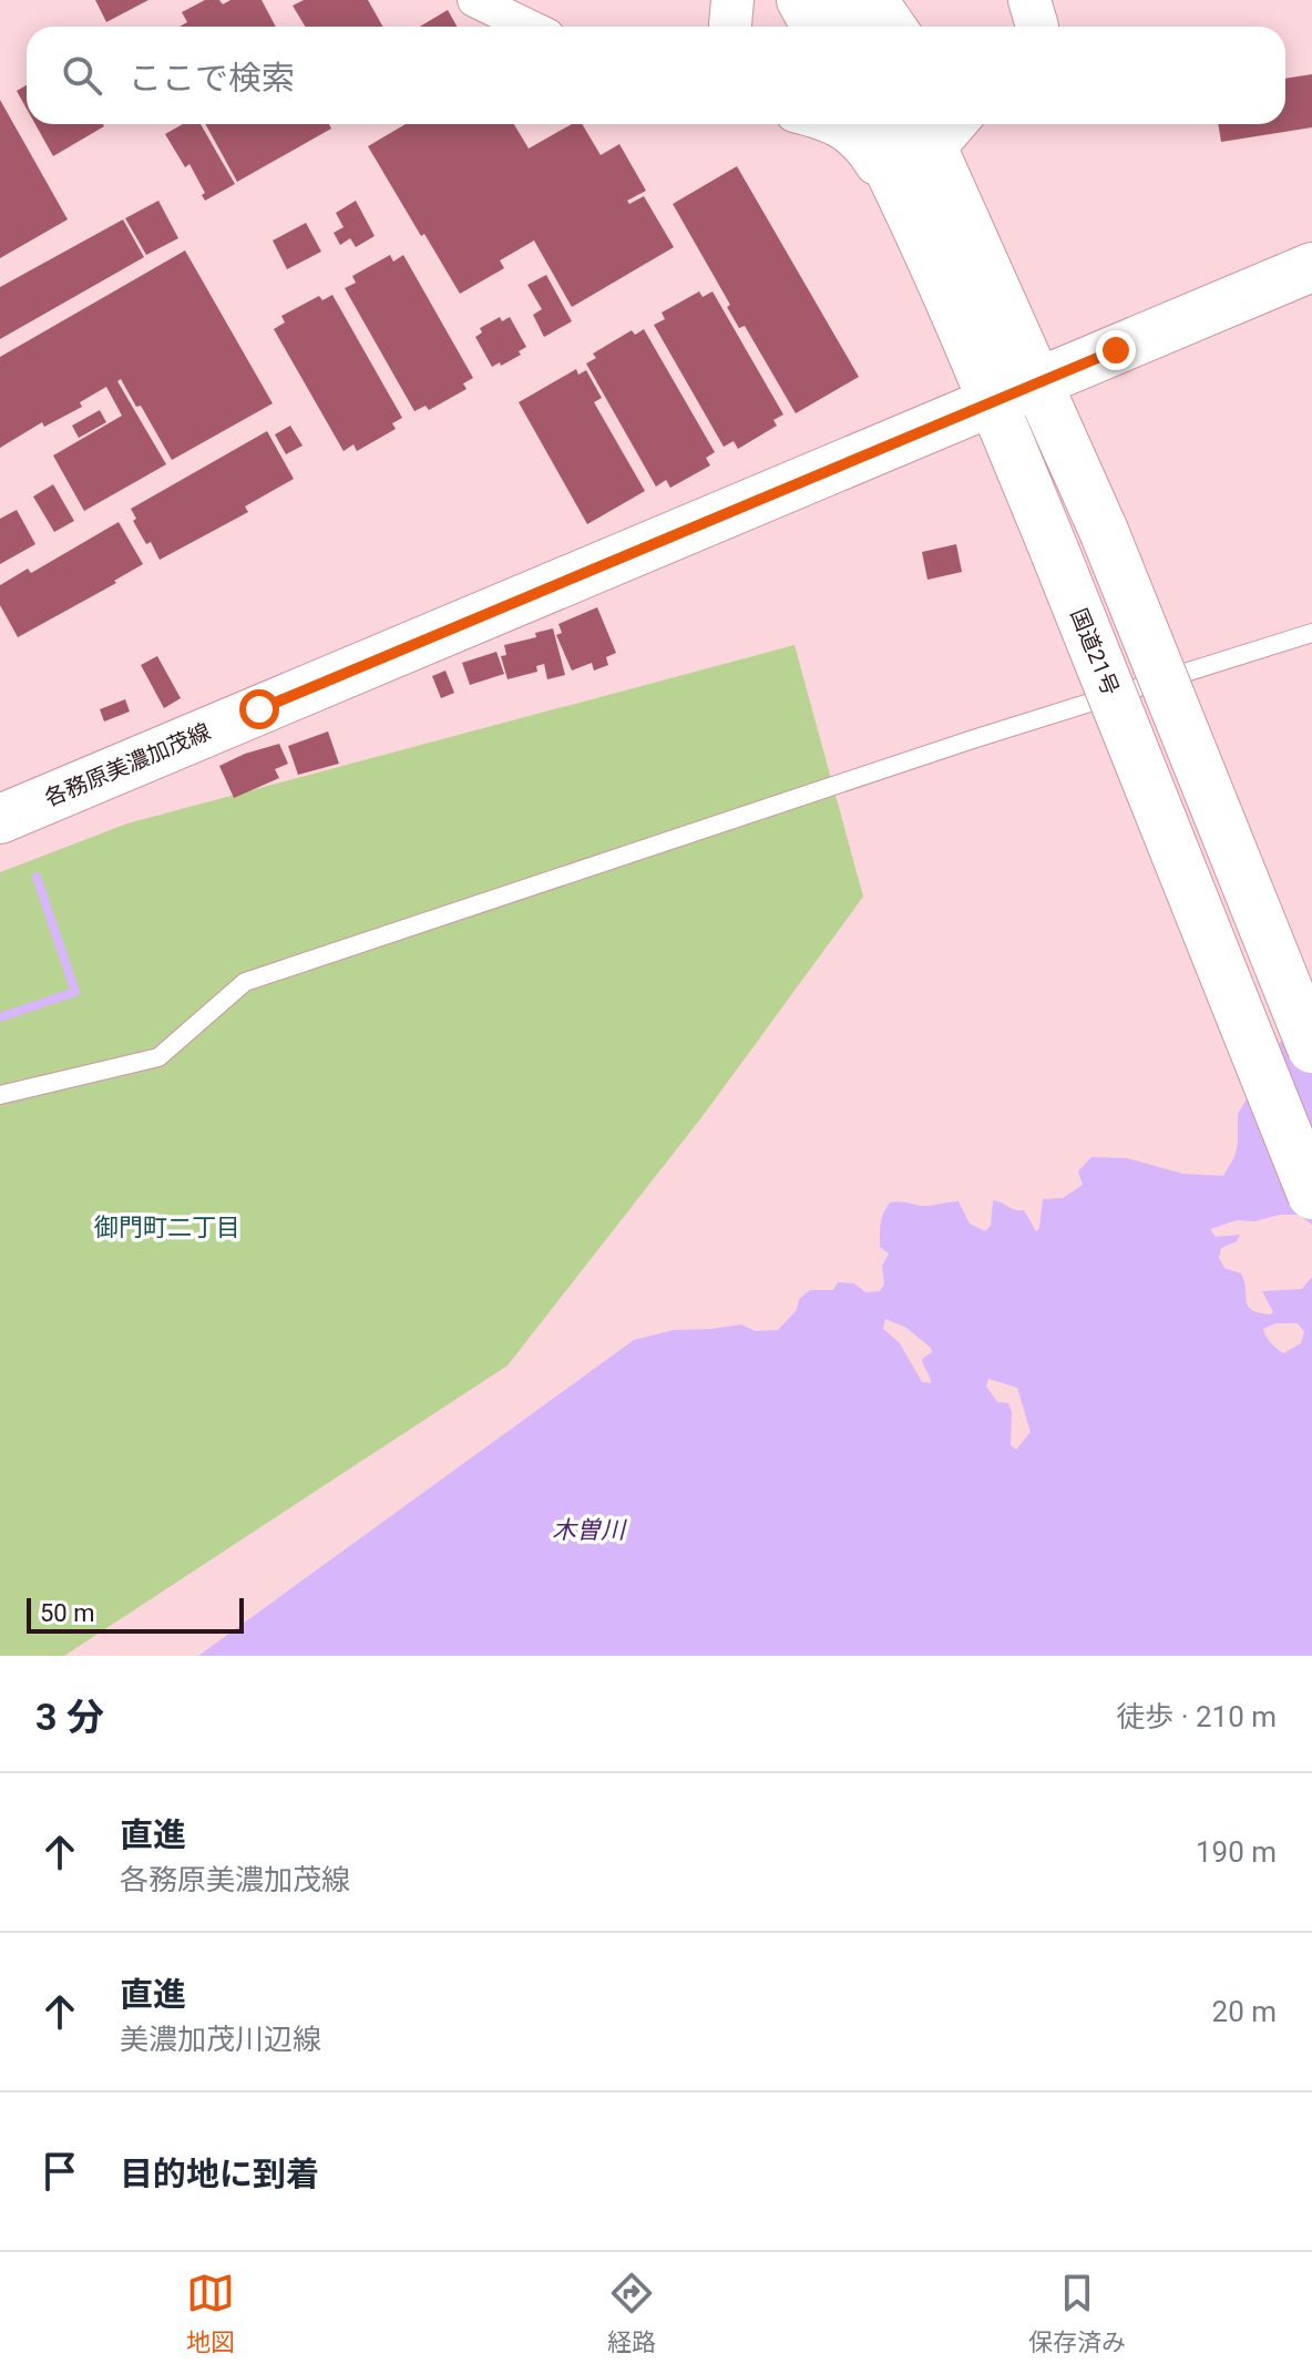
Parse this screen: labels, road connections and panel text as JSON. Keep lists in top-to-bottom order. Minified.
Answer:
{"streets":{"main road":["国道21号","各務原美濃加茂線"]},"crossings":[["国道21号","各務原美濃加茂線"]],"districts":["御門町二丁目"],"water":["木曽川"],"scale_bar":"50 m","page":{"search":"ここで検索","scale":"50 m","heading":["3 分","徒歩 · 210 m"],"list":[["直進","各務原美濃加茂線","190 m"],["直進","美濃加茂川辺線","20 m"],"目的地に到着"],"nav":["地図","経路","保存済み"]}}
